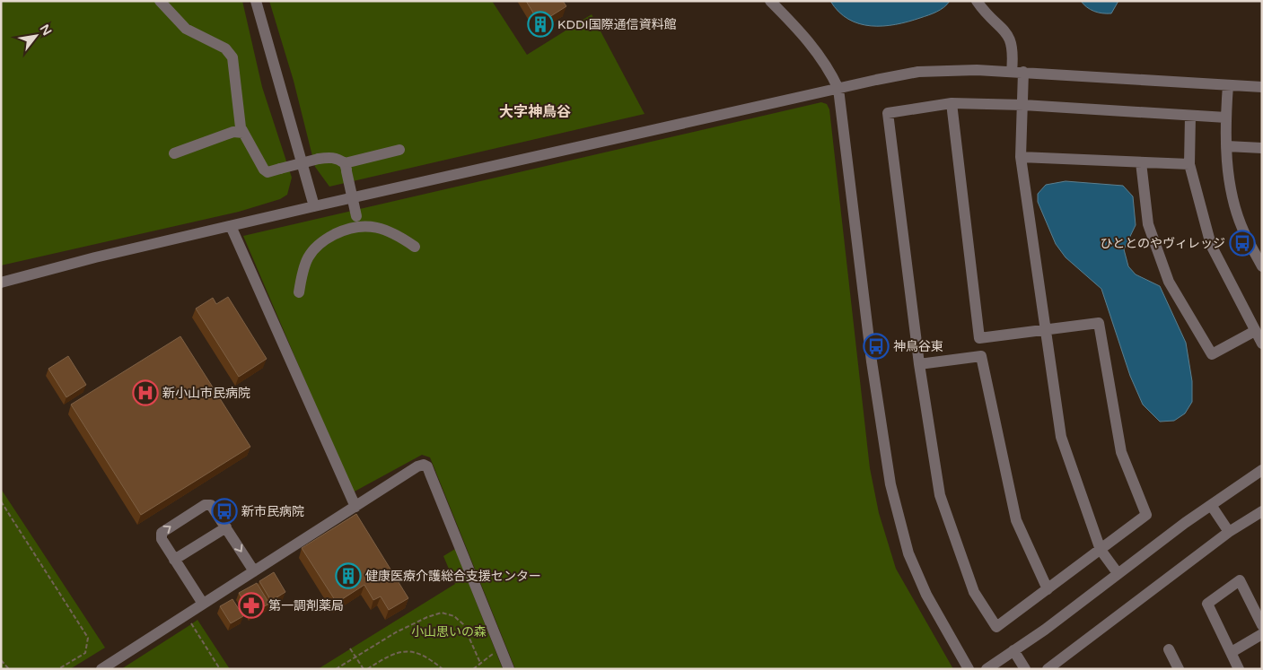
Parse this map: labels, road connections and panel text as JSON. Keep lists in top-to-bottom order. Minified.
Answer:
{"districts":["大字神鳥谷"],"parks":["小山思いの森"],"places":{"building":["KDDI国際通信資料館","健康医療介護総合支援センター"],"bus stop":["ひととのやヴィレッジ","神鳥谷東","新市民病院"],"hospital":["新小山市民病院"],"pharmacy":["第一調剤薬局"]},"north":"top right"}
